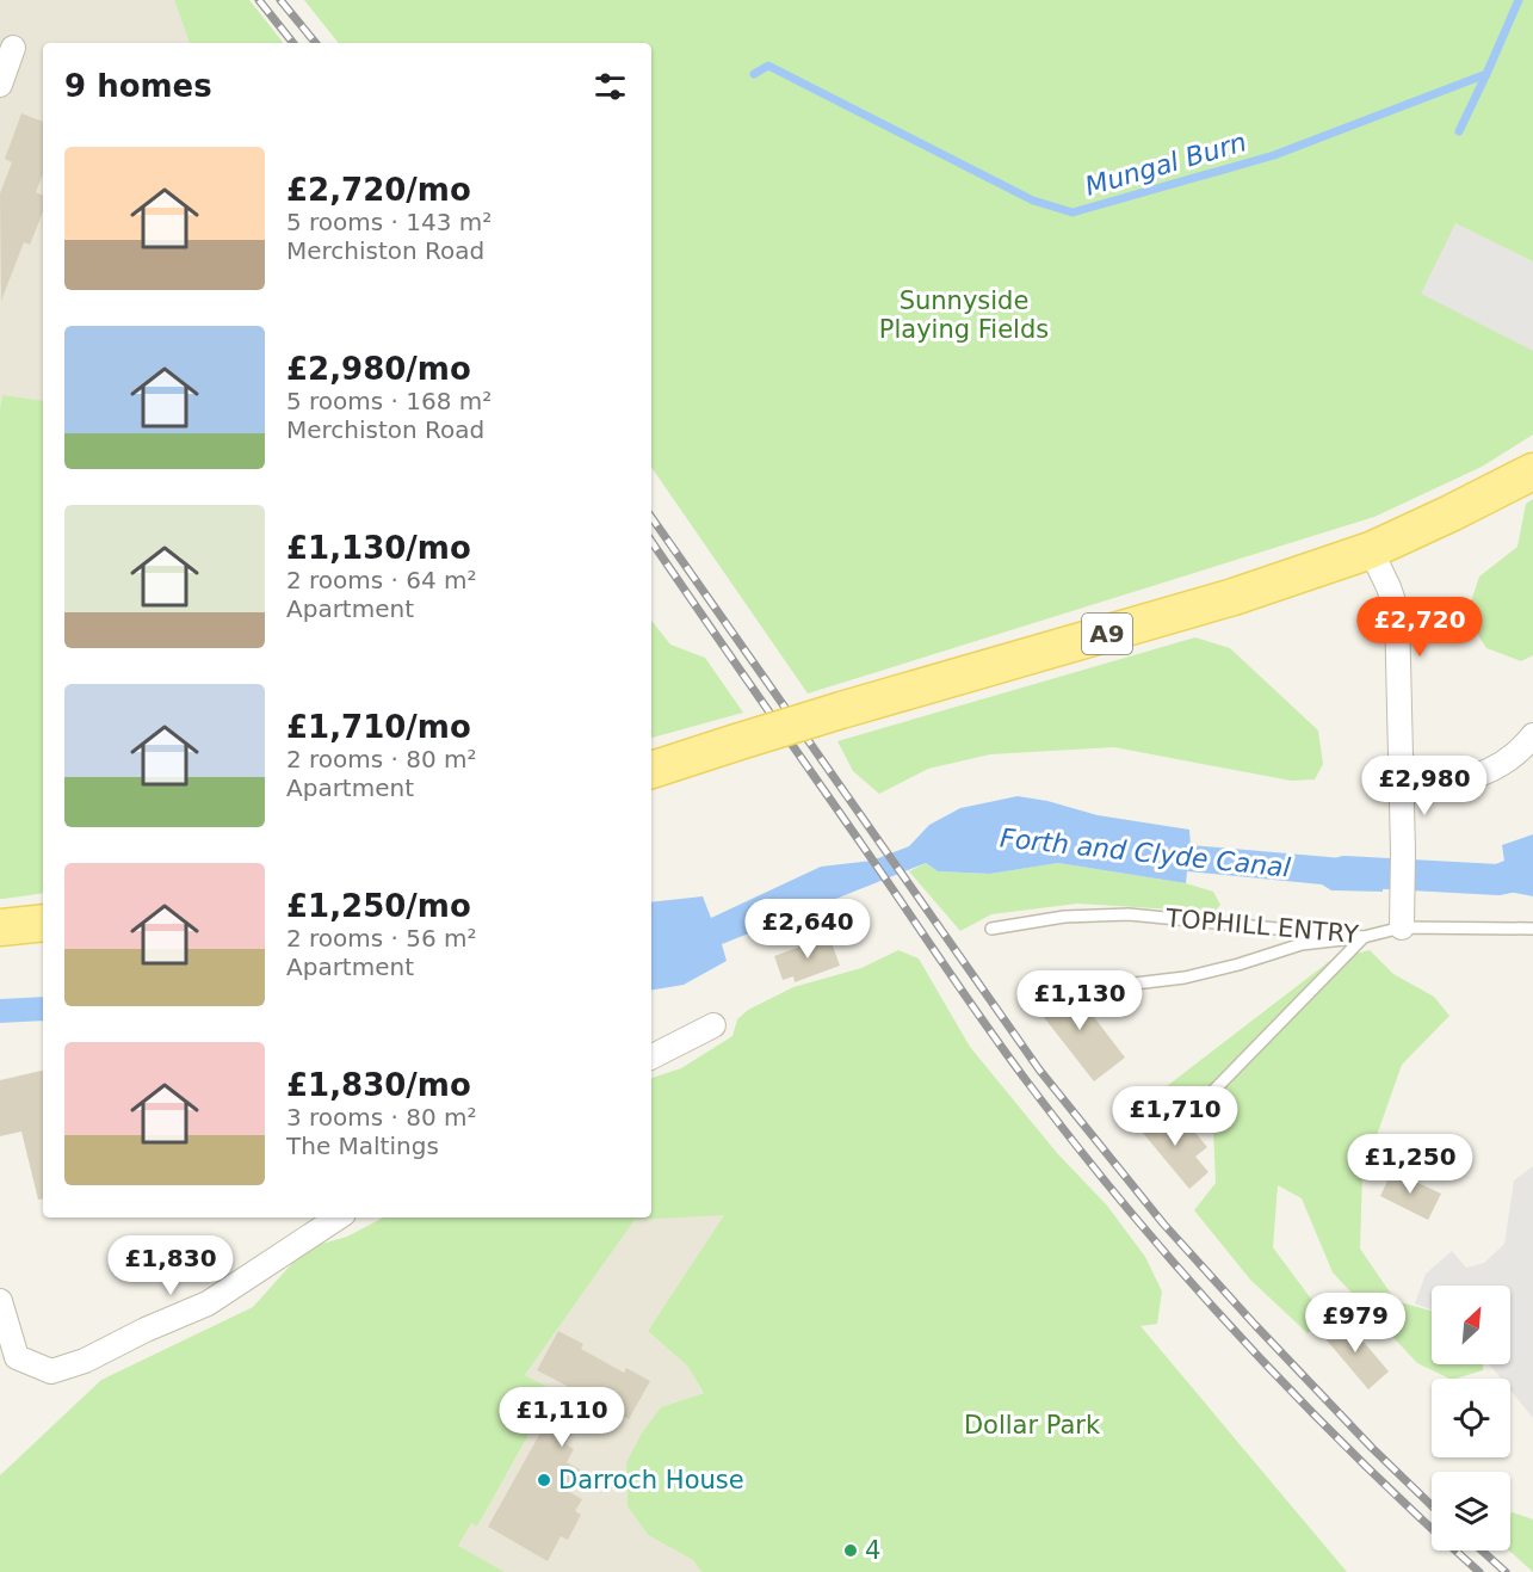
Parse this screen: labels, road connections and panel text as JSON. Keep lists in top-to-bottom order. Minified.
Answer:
{"streets":{"main road":["A9"],"lane":["TOPHILL ENTRY"]},"water":["Mungal Burn","Forth and Clyde Canal"],"parks":["Sunnyside Playing Fields","Dollar Park"],"places":["Darroch House","4"],"north":"top right","page":{"heading":"9 homes","list":[{"name":"£2,720/mo","note":"5 rooms · 143 m² · Merchiston Road"},{"name":"£2,980/mo","note":"5 rooms · 168 m² · Merchiston Road"},{"name":"£1,130/mo","note":"2 rooms · 64 m² · Apartment"},{"name":"£1,710/mo","note":"2 rooms · 80 m² · Apartment"},{"name":"£1,250/mo","note":"2 rooms · 56 m² · Apartment"},{"name":"£1,830/mo","note":"3 rooms · 80 m² · The Maltings"}],"price":["£2,720","£2,980","£2,640","£1,130","£1,710","£1,250","£1,830","£979","£1,110"]}}
